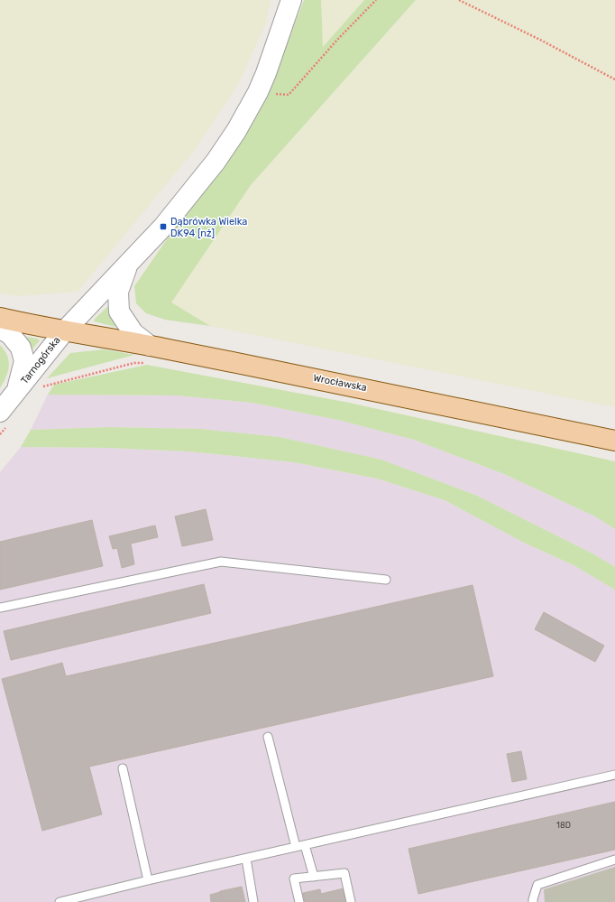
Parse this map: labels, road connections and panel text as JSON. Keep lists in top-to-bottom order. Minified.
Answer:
{"streets":{"main road":["Wrocławska"],"street":["Tarnogórska"]},"crossings":[["Tarnogórska","Wrocławska"]],"places":{"transit":["Dąbrówka Wielka DK94 [nż]"]},"house_numbers":["18D"]}
